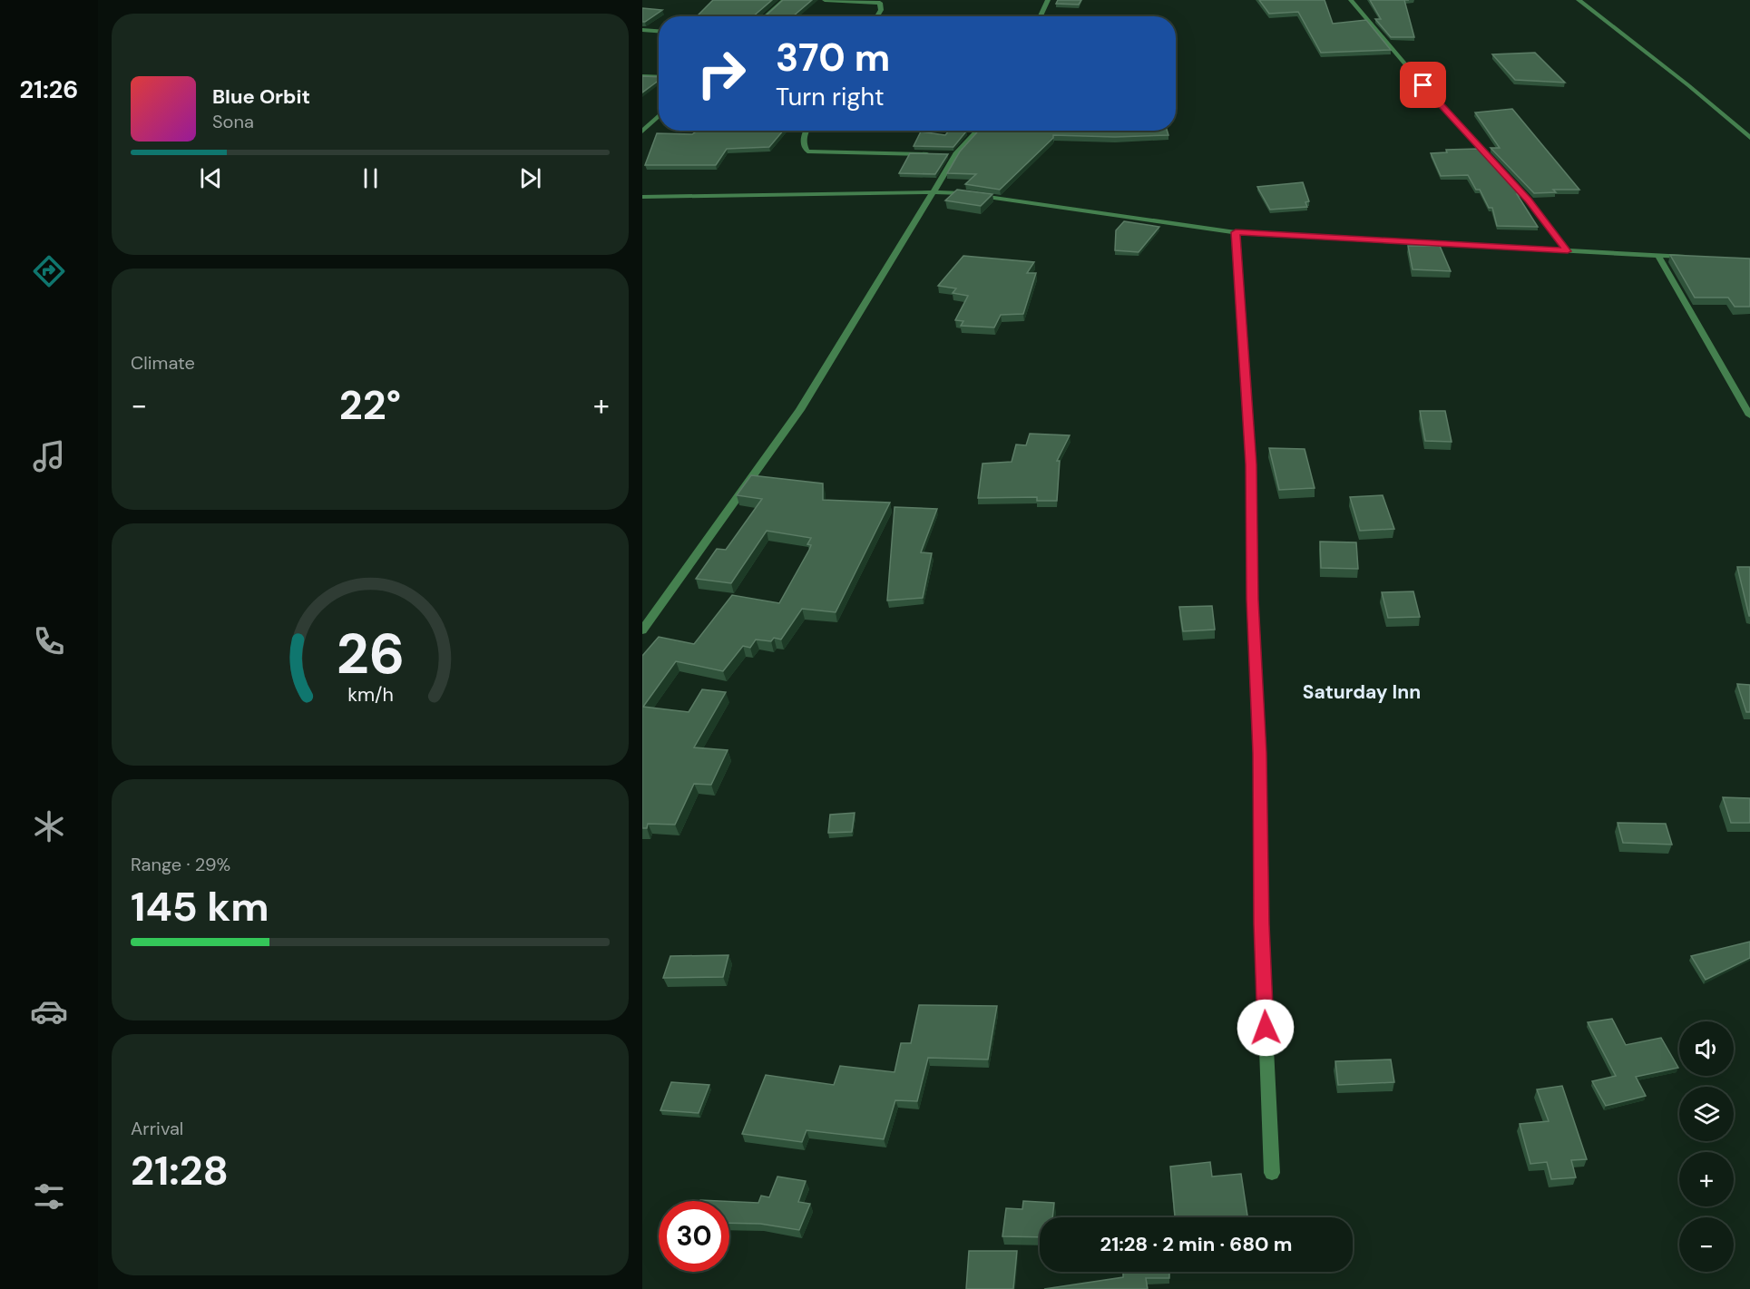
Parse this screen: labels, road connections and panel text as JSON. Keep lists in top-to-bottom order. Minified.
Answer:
{"districts":["Saturday Inn"],"page":{"tabs":"21:26","turn":["370 m","Turn right"],"song":["Blue Orbit","Sona"],"tile":["Climate",["Range · 29%","145 km"],["Arrival","21:28"]],"heat":["−","22°","+"],"map_buttons":["+","−"],"limit":"30","trip":"21:28 · 2 min · 680 m","gauge":["26","km/h"]}}
